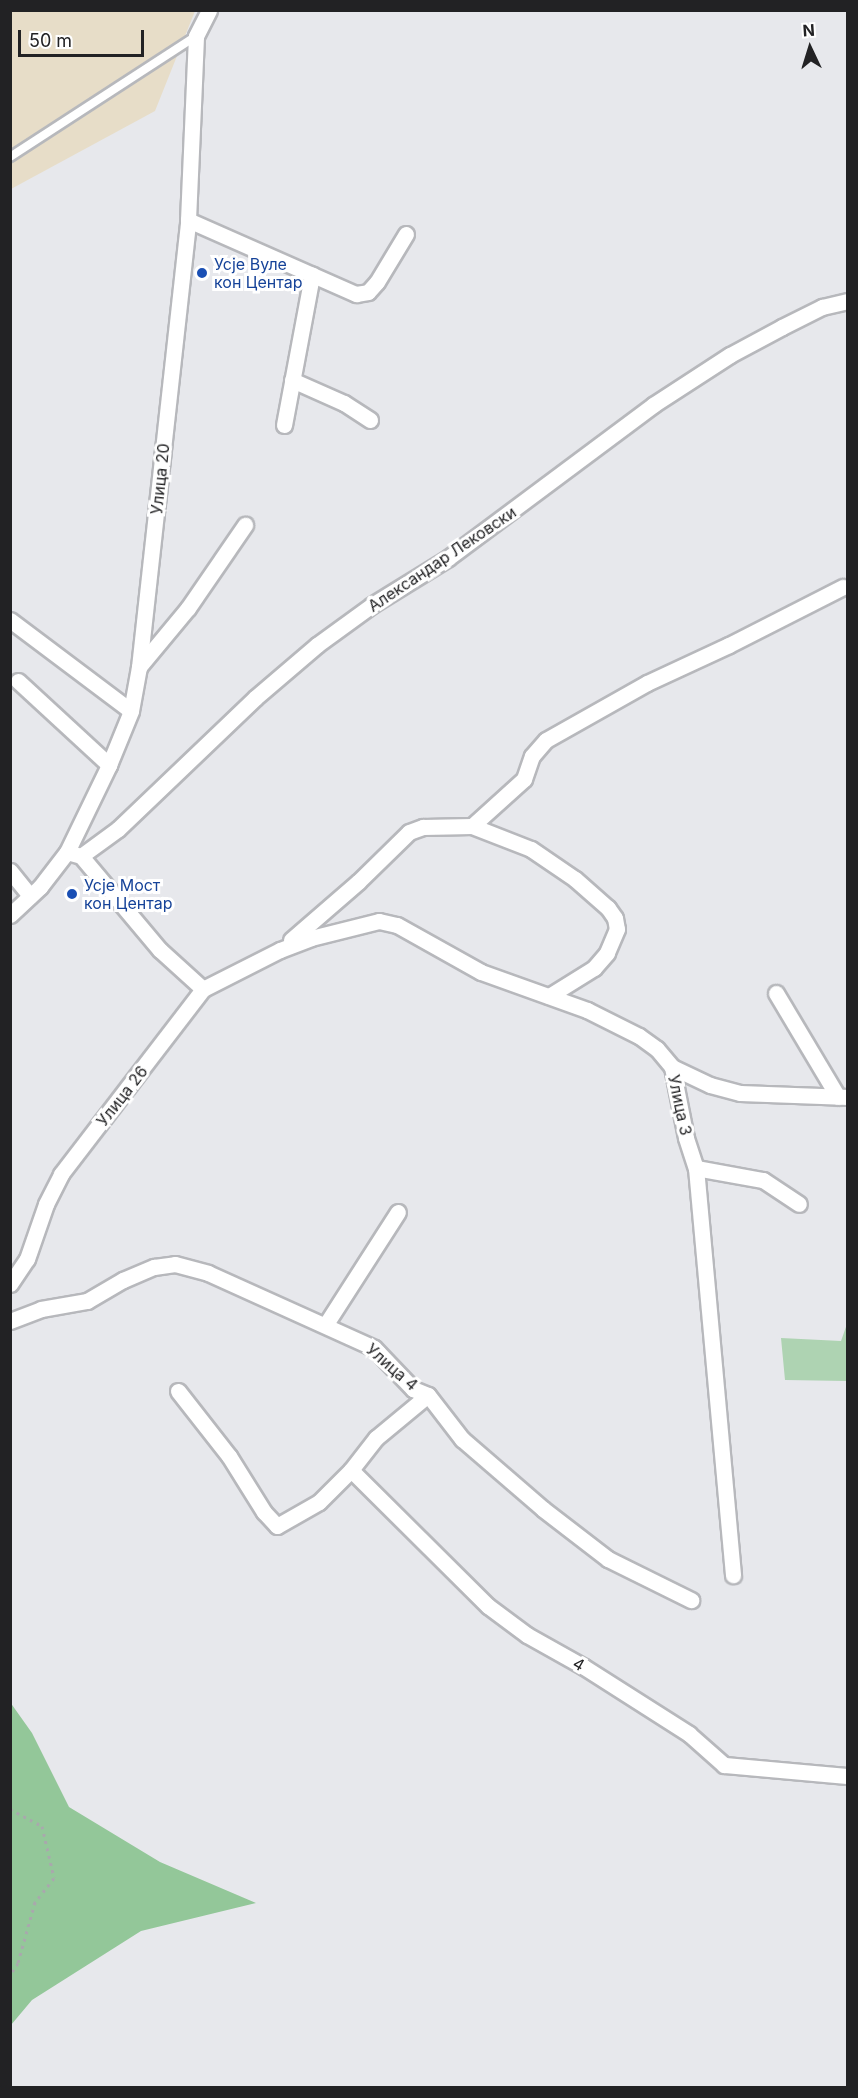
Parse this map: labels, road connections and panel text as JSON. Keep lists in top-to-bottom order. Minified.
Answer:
{"streets":{"street":["Улица 20","Александар Лековски","Улица 26","Улица 3","Улица 4","4"]},"crossings":[["Улица 20","Александар Лековски"],["Улица 26","Улица 3"]],"places":["Усје Вуле кон Центар","Усје Мост кон Центар"],"scale_bar":"50 m","north":"top"}
